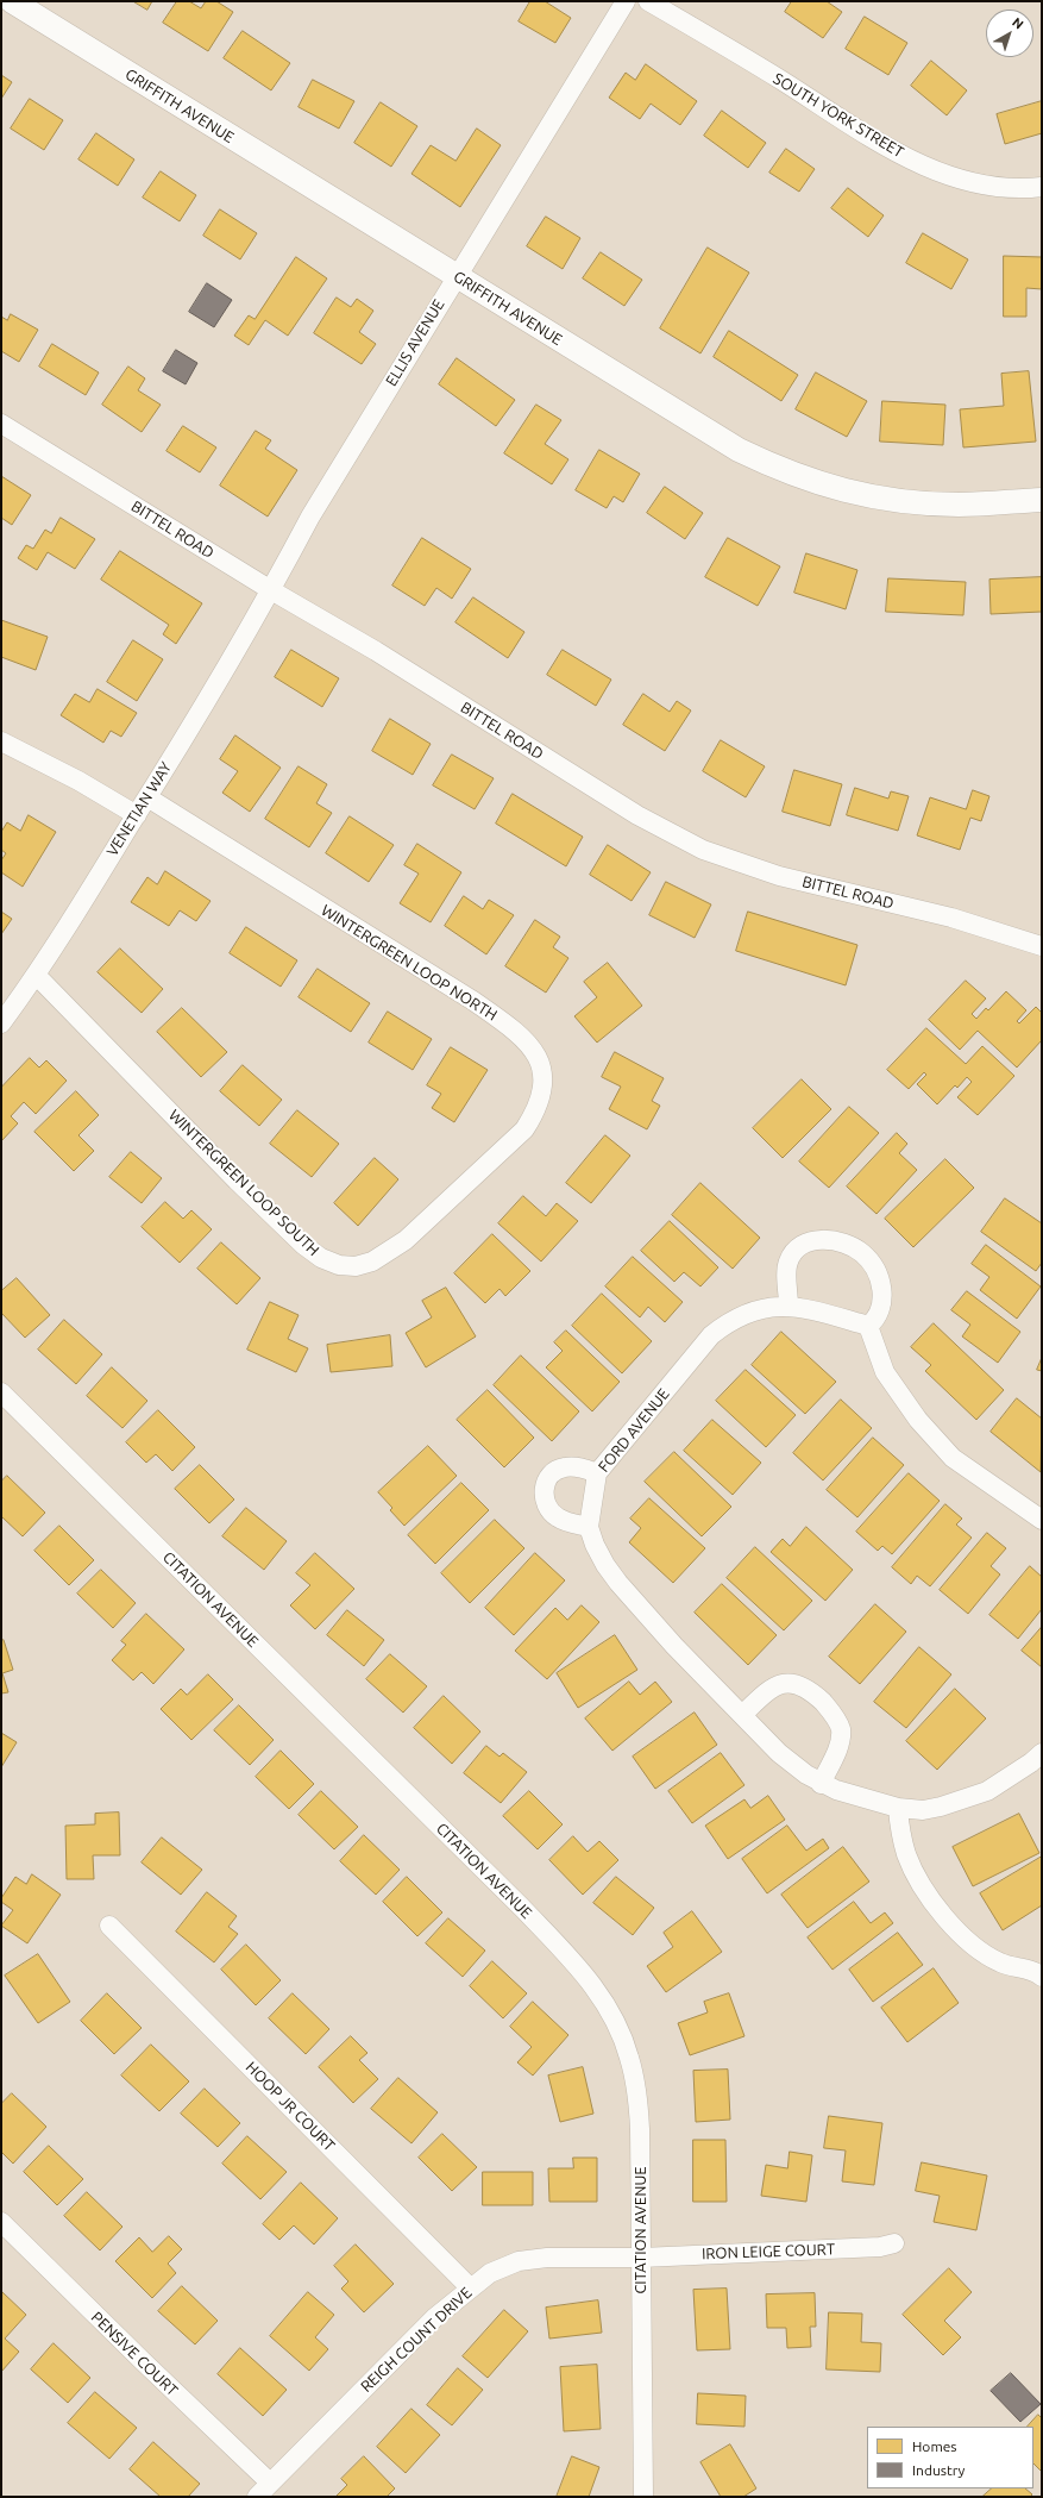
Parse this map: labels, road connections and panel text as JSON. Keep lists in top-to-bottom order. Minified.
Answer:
{"streets":{"street":["GRIFFITH AVENUE","SOUTH YORK STREET","ELLIS AVENUE","BITTEL ROAD","VENETIAN WAY","WINTERGREEN LOOP NORTH","WINTERGREEN LOOP SOUTH","FORD AVENUE","CITATION AVENUE","HOOP JR COURT","IRON LEIGE COURT","REIGH COUNT DRIVE","PENSIVE COURT"]},"crossings":[["GRIFFITH AVENUE","ELLIS AVENUE"],["ELLIS AVENUE","BITTEL ROAD"],["ELLIS AVENUE","VENETIAN WAY"],["BITTEL ROAD","VENETIAN WAY"],["VENETIAN WAY","WINTERGREEN LOOP NORTH"],["VENETIAN WAY","WINTERGREEN LOOP SOUTH"],["WINTERGREEN LOOP NORTH","WINTERGREEN LOOP SOUTH"],["CITATION AVENUE","IRON LEIGE COURT"],["CITATION AVENUE","REIGH COUNT DRIVE"],["HOOP JR COURT","REIGH COUNT DRIVE"],["IRON LEIGE COURT","REIGH COUNT DRIVE"],["REIGH COUNT DRIVE","PENSIVE COURT"]],"legend":["Homes","Industry"],"north":"top right"}
